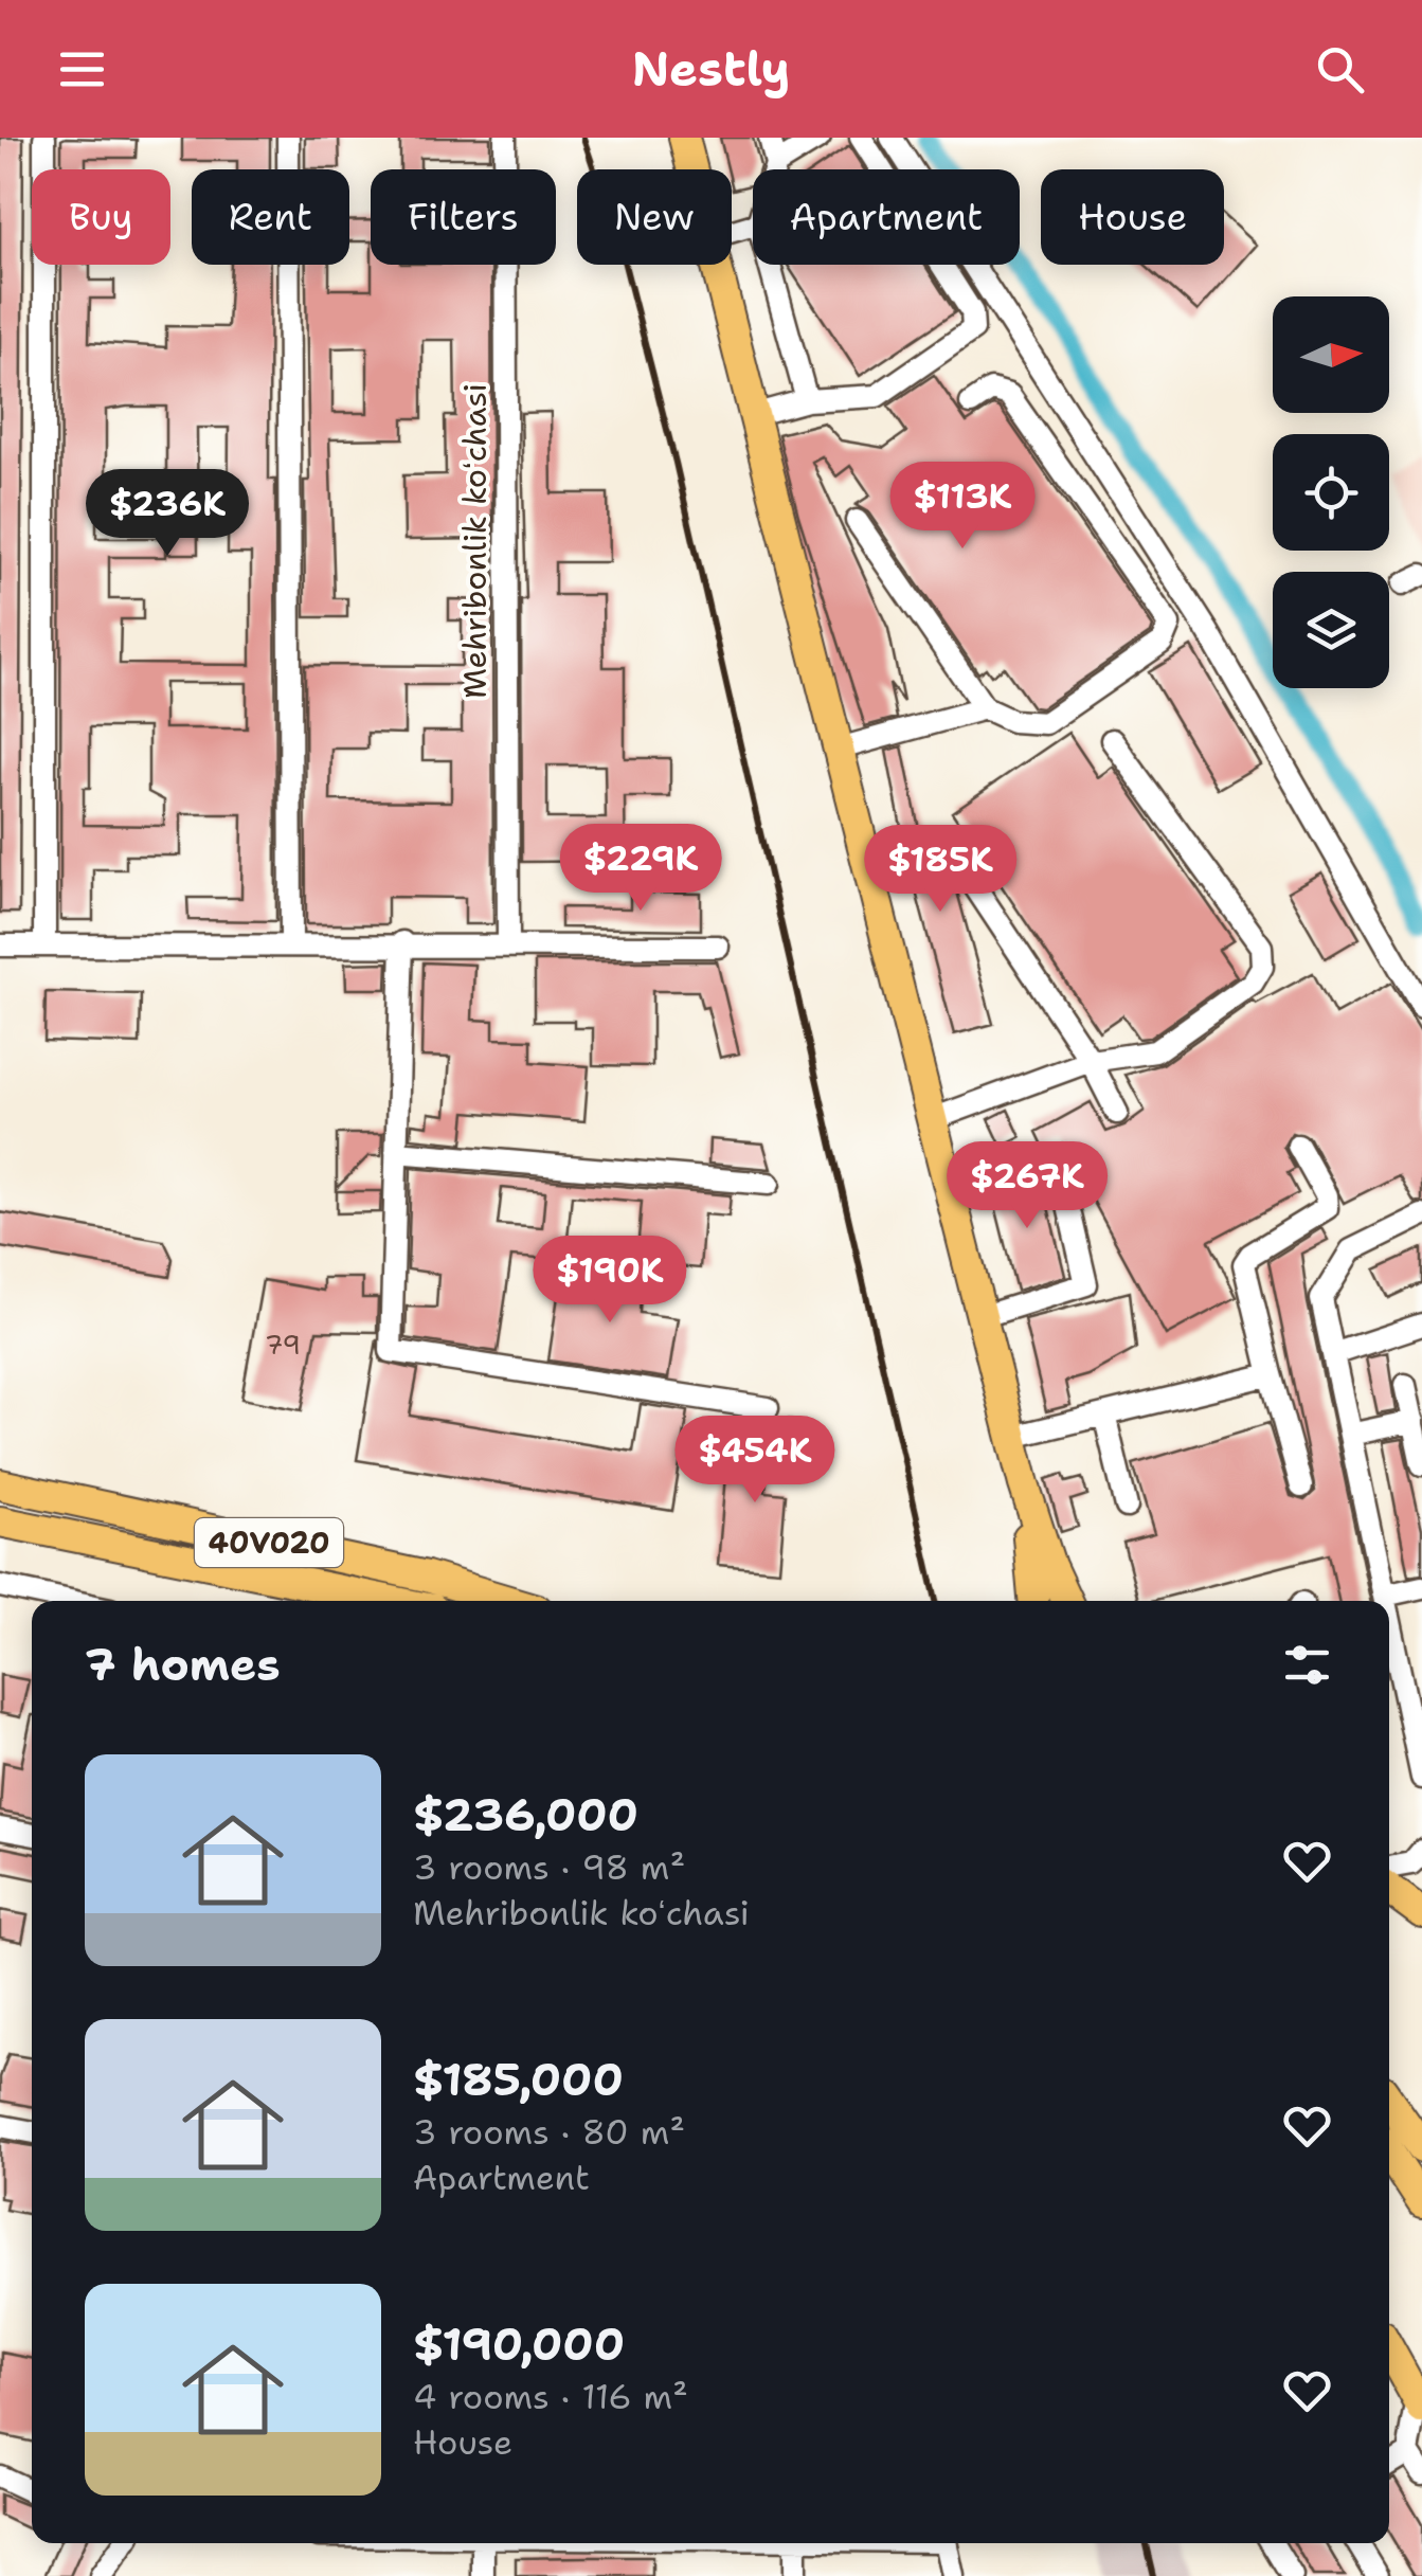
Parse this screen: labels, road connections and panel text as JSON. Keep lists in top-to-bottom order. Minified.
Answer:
{"streets":{"main road":["40V020"],"street":["Mehribonlik koʻchasi"]},"house_numbers":["79"],"north":"right","page":{"header":"Nestly","chip":["Buy","Rent","Filters","New","Apartment","House"],"price":["$113K","$236K","$229K","$185K","$267K","$190K","$454K"],"heading":"7 homes","list":[{"name":"$236,000","note":"3 rooms · 98 m² · Mehribonlik koʻchasi"},{"name":"$185,000","note":"3 rooms · 80 m² · Apartment"},{"name":"$190,000","note":"4 rooms · 116 m² · House"}]}}
